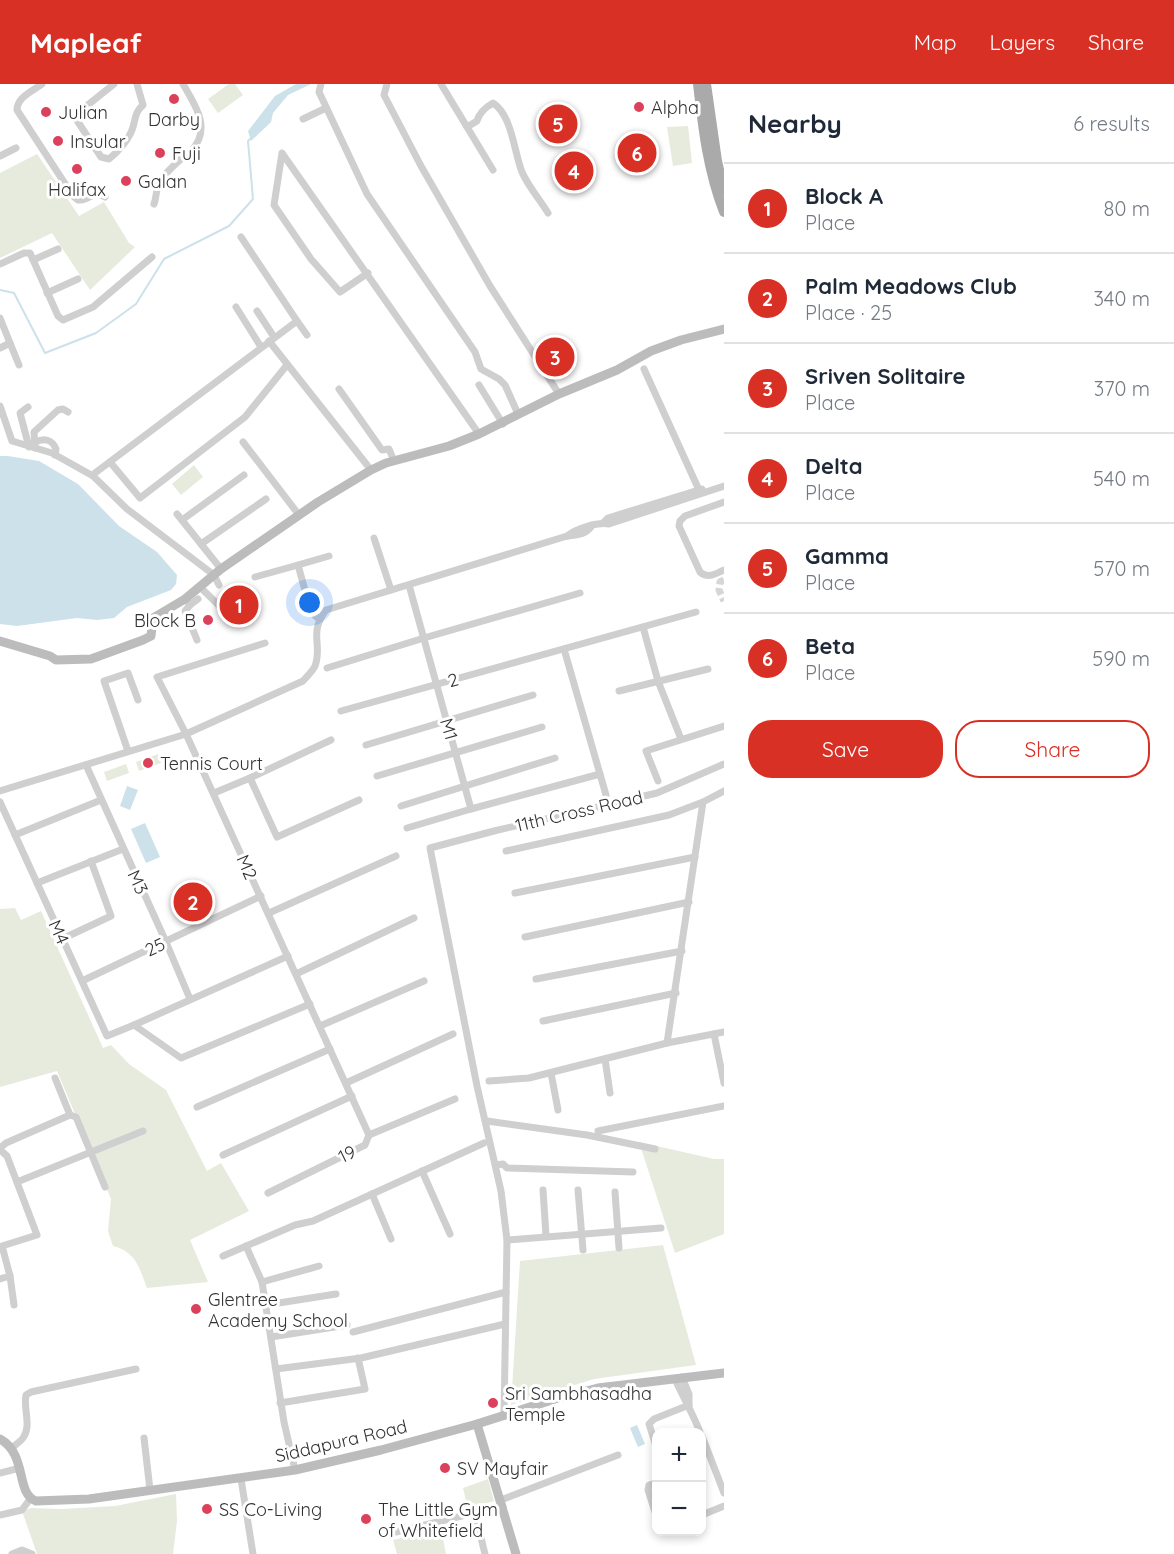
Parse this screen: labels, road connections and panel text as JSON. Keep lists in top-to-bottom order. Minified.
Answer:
{"streets":{"street":["2","M1","11th Cross Road","M2","M3","M4","25","19","Siddapura Road"]},"crossings":[["2","M1"],["M2","25"],["M2","19"],["M3","25"],["M4","25"]],"places":["Darby","Alpha","Julian","Insular","Fuji","Halifax","Galan","Block B","Tennis Court","Glentree Academy School","Sri Sambhasadha Temple","SV Mayfair","SS Co-Living","The Little Gym of Whitefield"],"page":{"header":"Mapleaf","nav":["Map","Layers","Share"],"heading":["Nearby","6 results"],"pins":["5","6","4","3","1","2"],"list":[{"mark":"1","name":"Block A","note":"Place","value":"80 m"},{"mark":"2","name":"Palm Meadows Club","note":"Place · 25","value":"340 m"},{"mark":"3","name":"Sriven Solitaire","note":"Place","value":"370 m"},{"mark":"4","name":"Delta","note":"Place","value":"540 m"},{"mark":"5","name":"Gamma","note":"Place","value":"570 m"},{"mark":"6","name":"Beta","note":"Place","value":"590 m"}],"buttons":["Save","Share"],"map_buttons":["+","−"]}}
